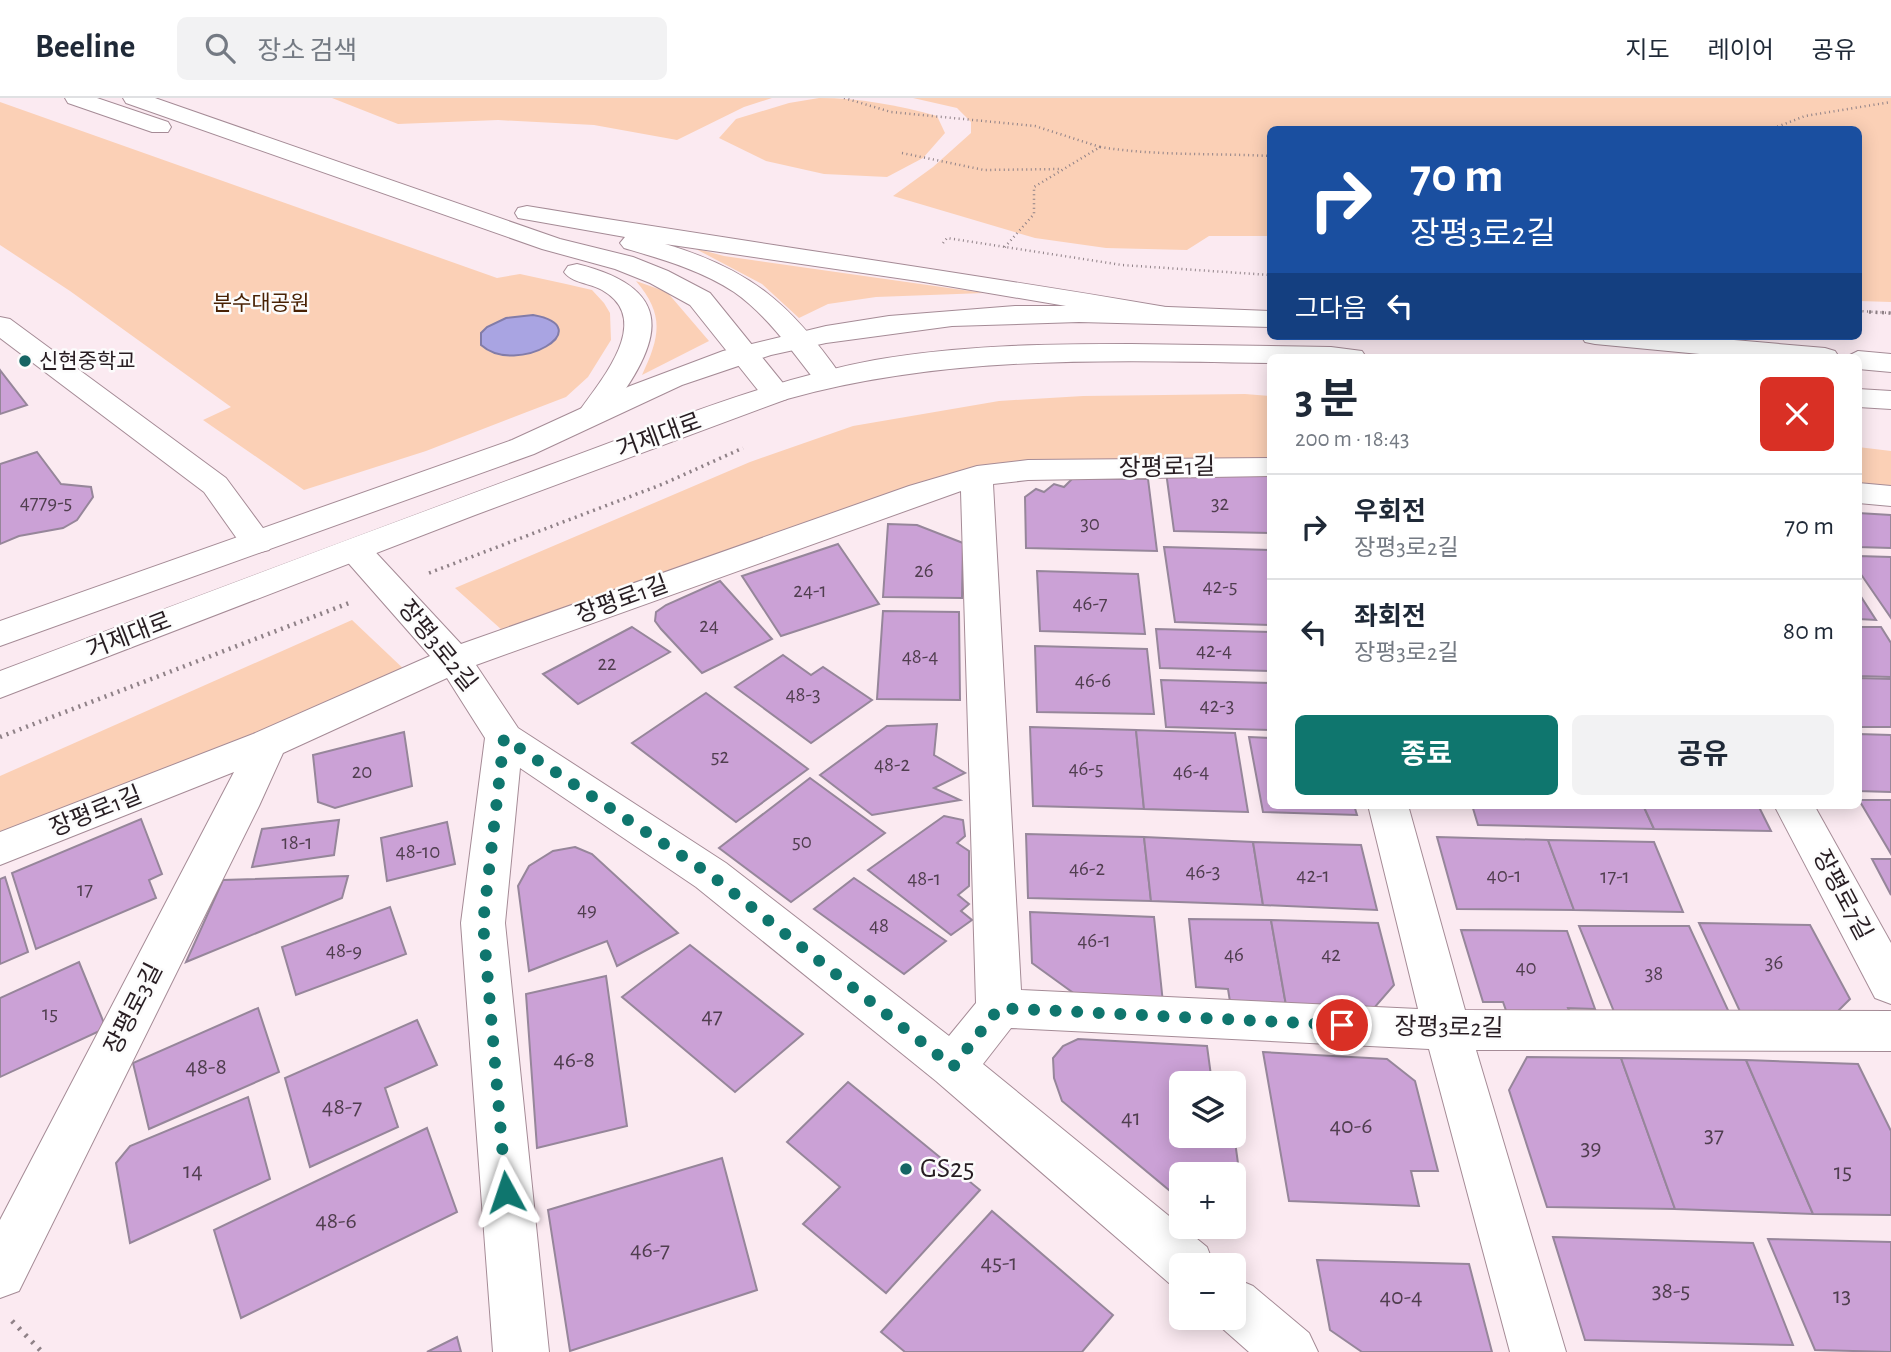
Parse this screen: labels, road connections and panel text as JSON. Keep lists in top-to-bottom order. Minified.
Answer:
{"streets":{"street":["거제대로","장평로1길","장평3로2길","장평로7길","장평로3길"]},"crossings":[["거제대로","장평3로2길"],["장평로1길","장평3로2길"],["장평로1길","장평로3길"]],"parks":["분수대공원"],"places":["신현중학교","GS25"],"house_numbers":["4779-5","32","30","26","42-5","24-1","46-7","24","42-4","48-4","22","46-6","48-3","42-3","52","48-2","46-5","20","46-4","50","18-1","48-10","46-2","46-3","42-1","40-1","17-1","48-1","17","49","48","46-1","48-9","46","42","36","40","38","15","47","46-8","48-8","48-7","41","40-6","37","39","14","15","48-6","46-7","45-1","38-5","13","40-4"],"page":{"header":"Beeline","search":"장소 검색","nav":["지도","레이어","공유"],"turn":["70 m","장평3로2길"],"then":"그다음","heading":["3 분","200 m · 18:43"],"list":[{"name":"우회전","note":"장평3로2길","value":"70 m"},{"name":"좌회전","note":"장평3로2길","value":"80 m"}],"buttons":["종료","공유"],"map_buttons":["+","−"]}}
